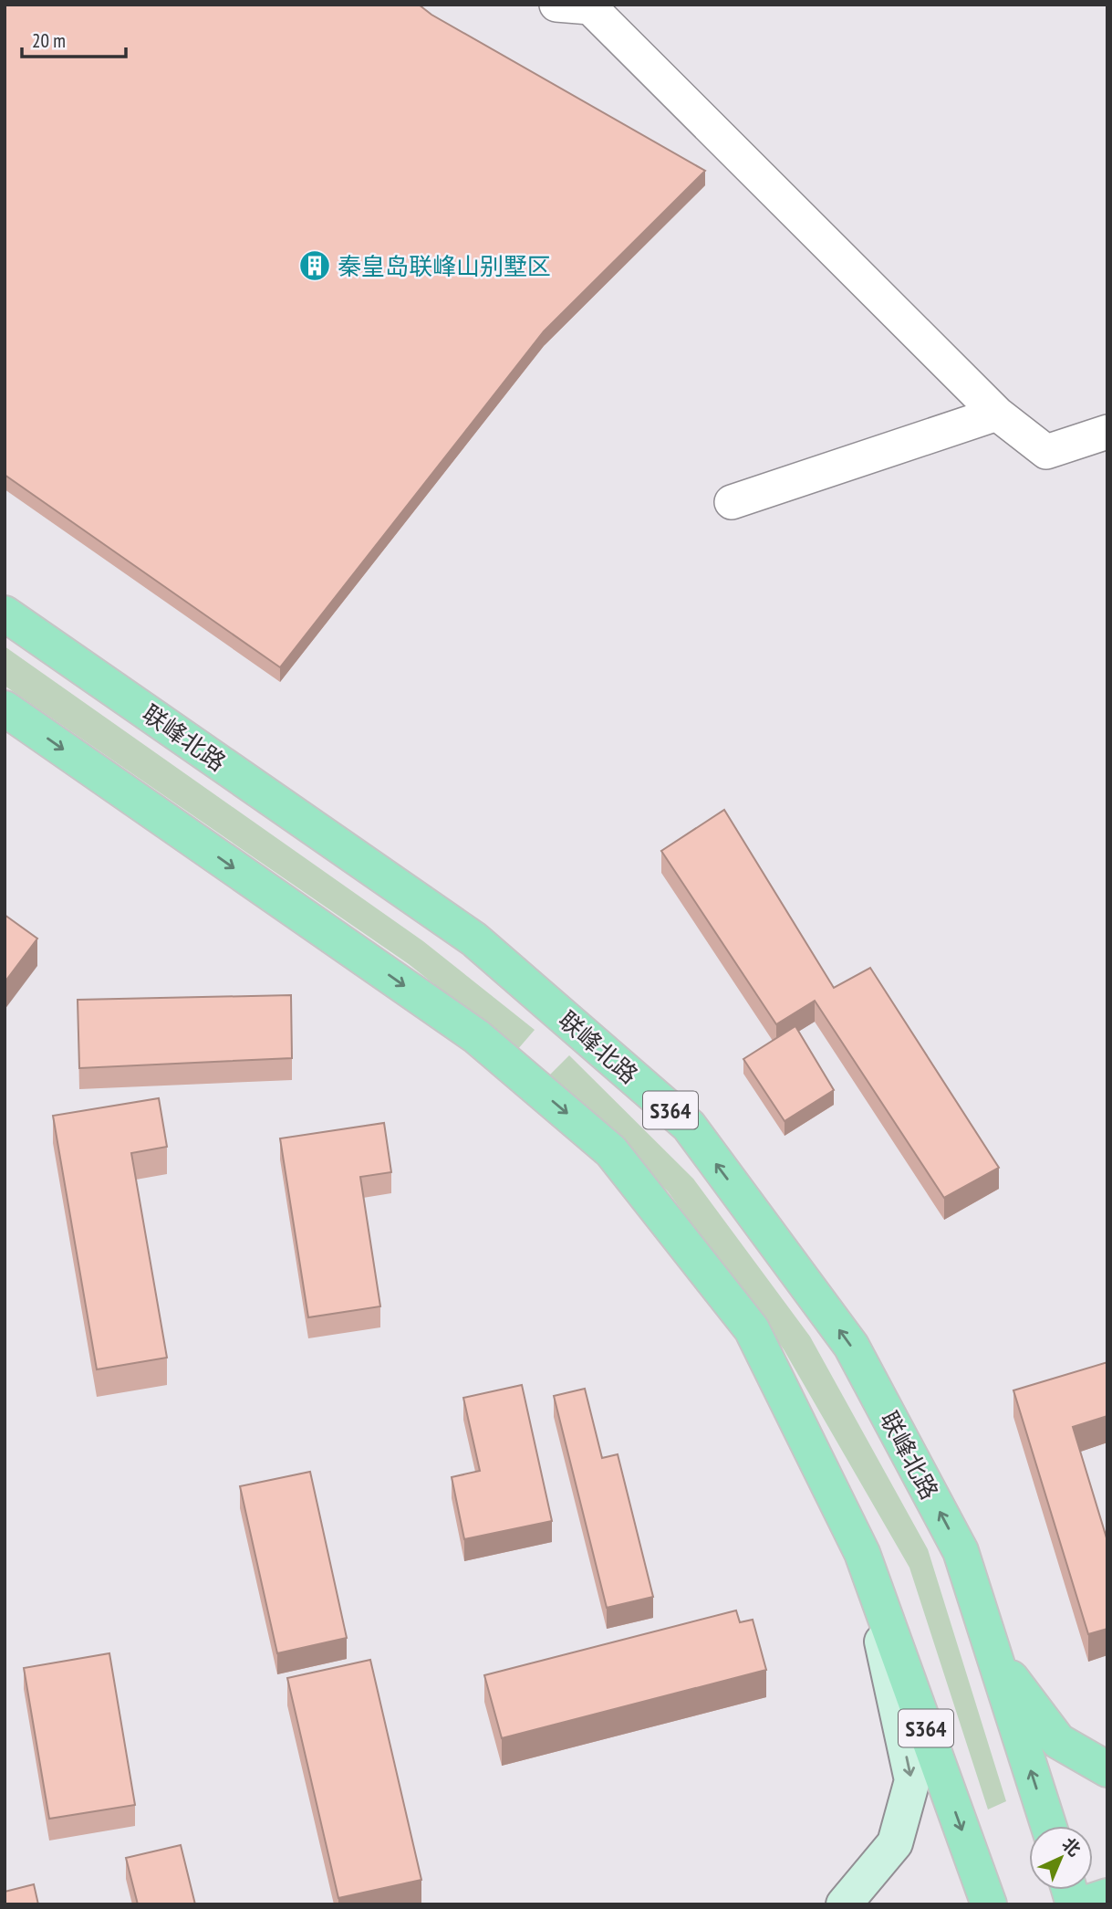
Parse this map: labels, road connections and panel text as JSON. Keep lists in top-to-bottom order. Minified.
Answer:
{"streets":{"main road":["联峰北路","S364"]},"places":{"building":["秦皇岛联峰山别墅区"]},"scale_bar":"20 m","north":"top right"}
